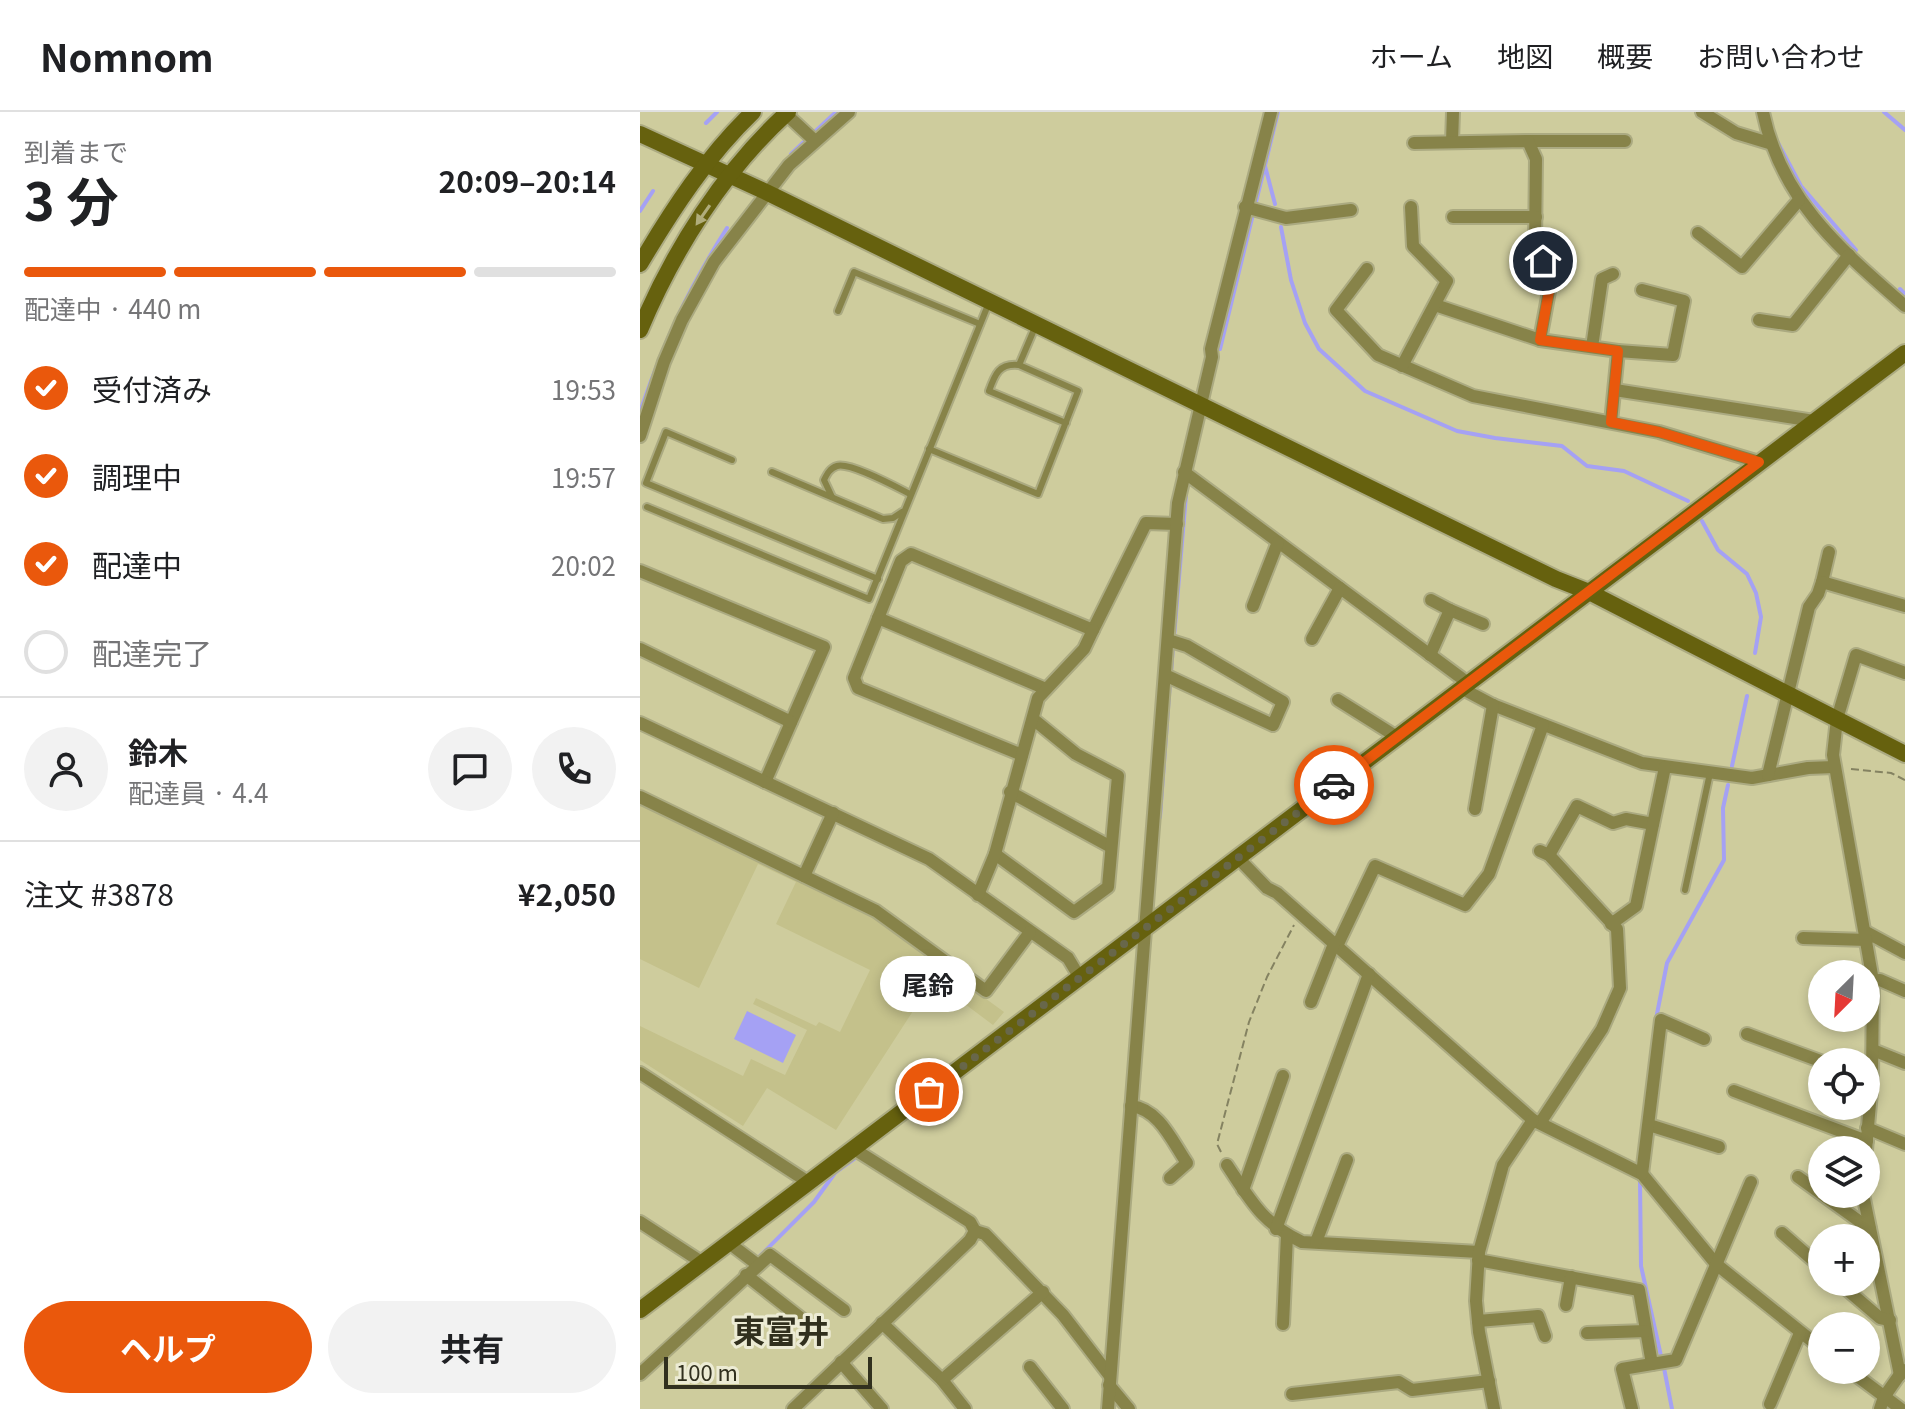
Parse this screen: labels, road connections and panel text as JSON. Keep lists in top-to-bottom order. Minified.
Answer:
{"districts":["東富井"],"places":["尾鈴"],"scale_bar":"100 m","north":"bottom left","page":{"header":"Nomnom","nav":["ホーム","地図","概要","お問い合わせ"],"heading":["3 分","到着まで","20:09–20:14"],"panel":["鈴木","配達員 · 4.4","注文 #3878","¥2,050"],"bar":"配達中 · 440 m","list":[["受付済み","19:53"],["調理中","19:57"],["配達中","20:02"],"配達完了"],"bubble":"尾鈴","map_buttons":["+","−"],"buttons":["ヘルプ","共有"],"scale":"100 m"}}
